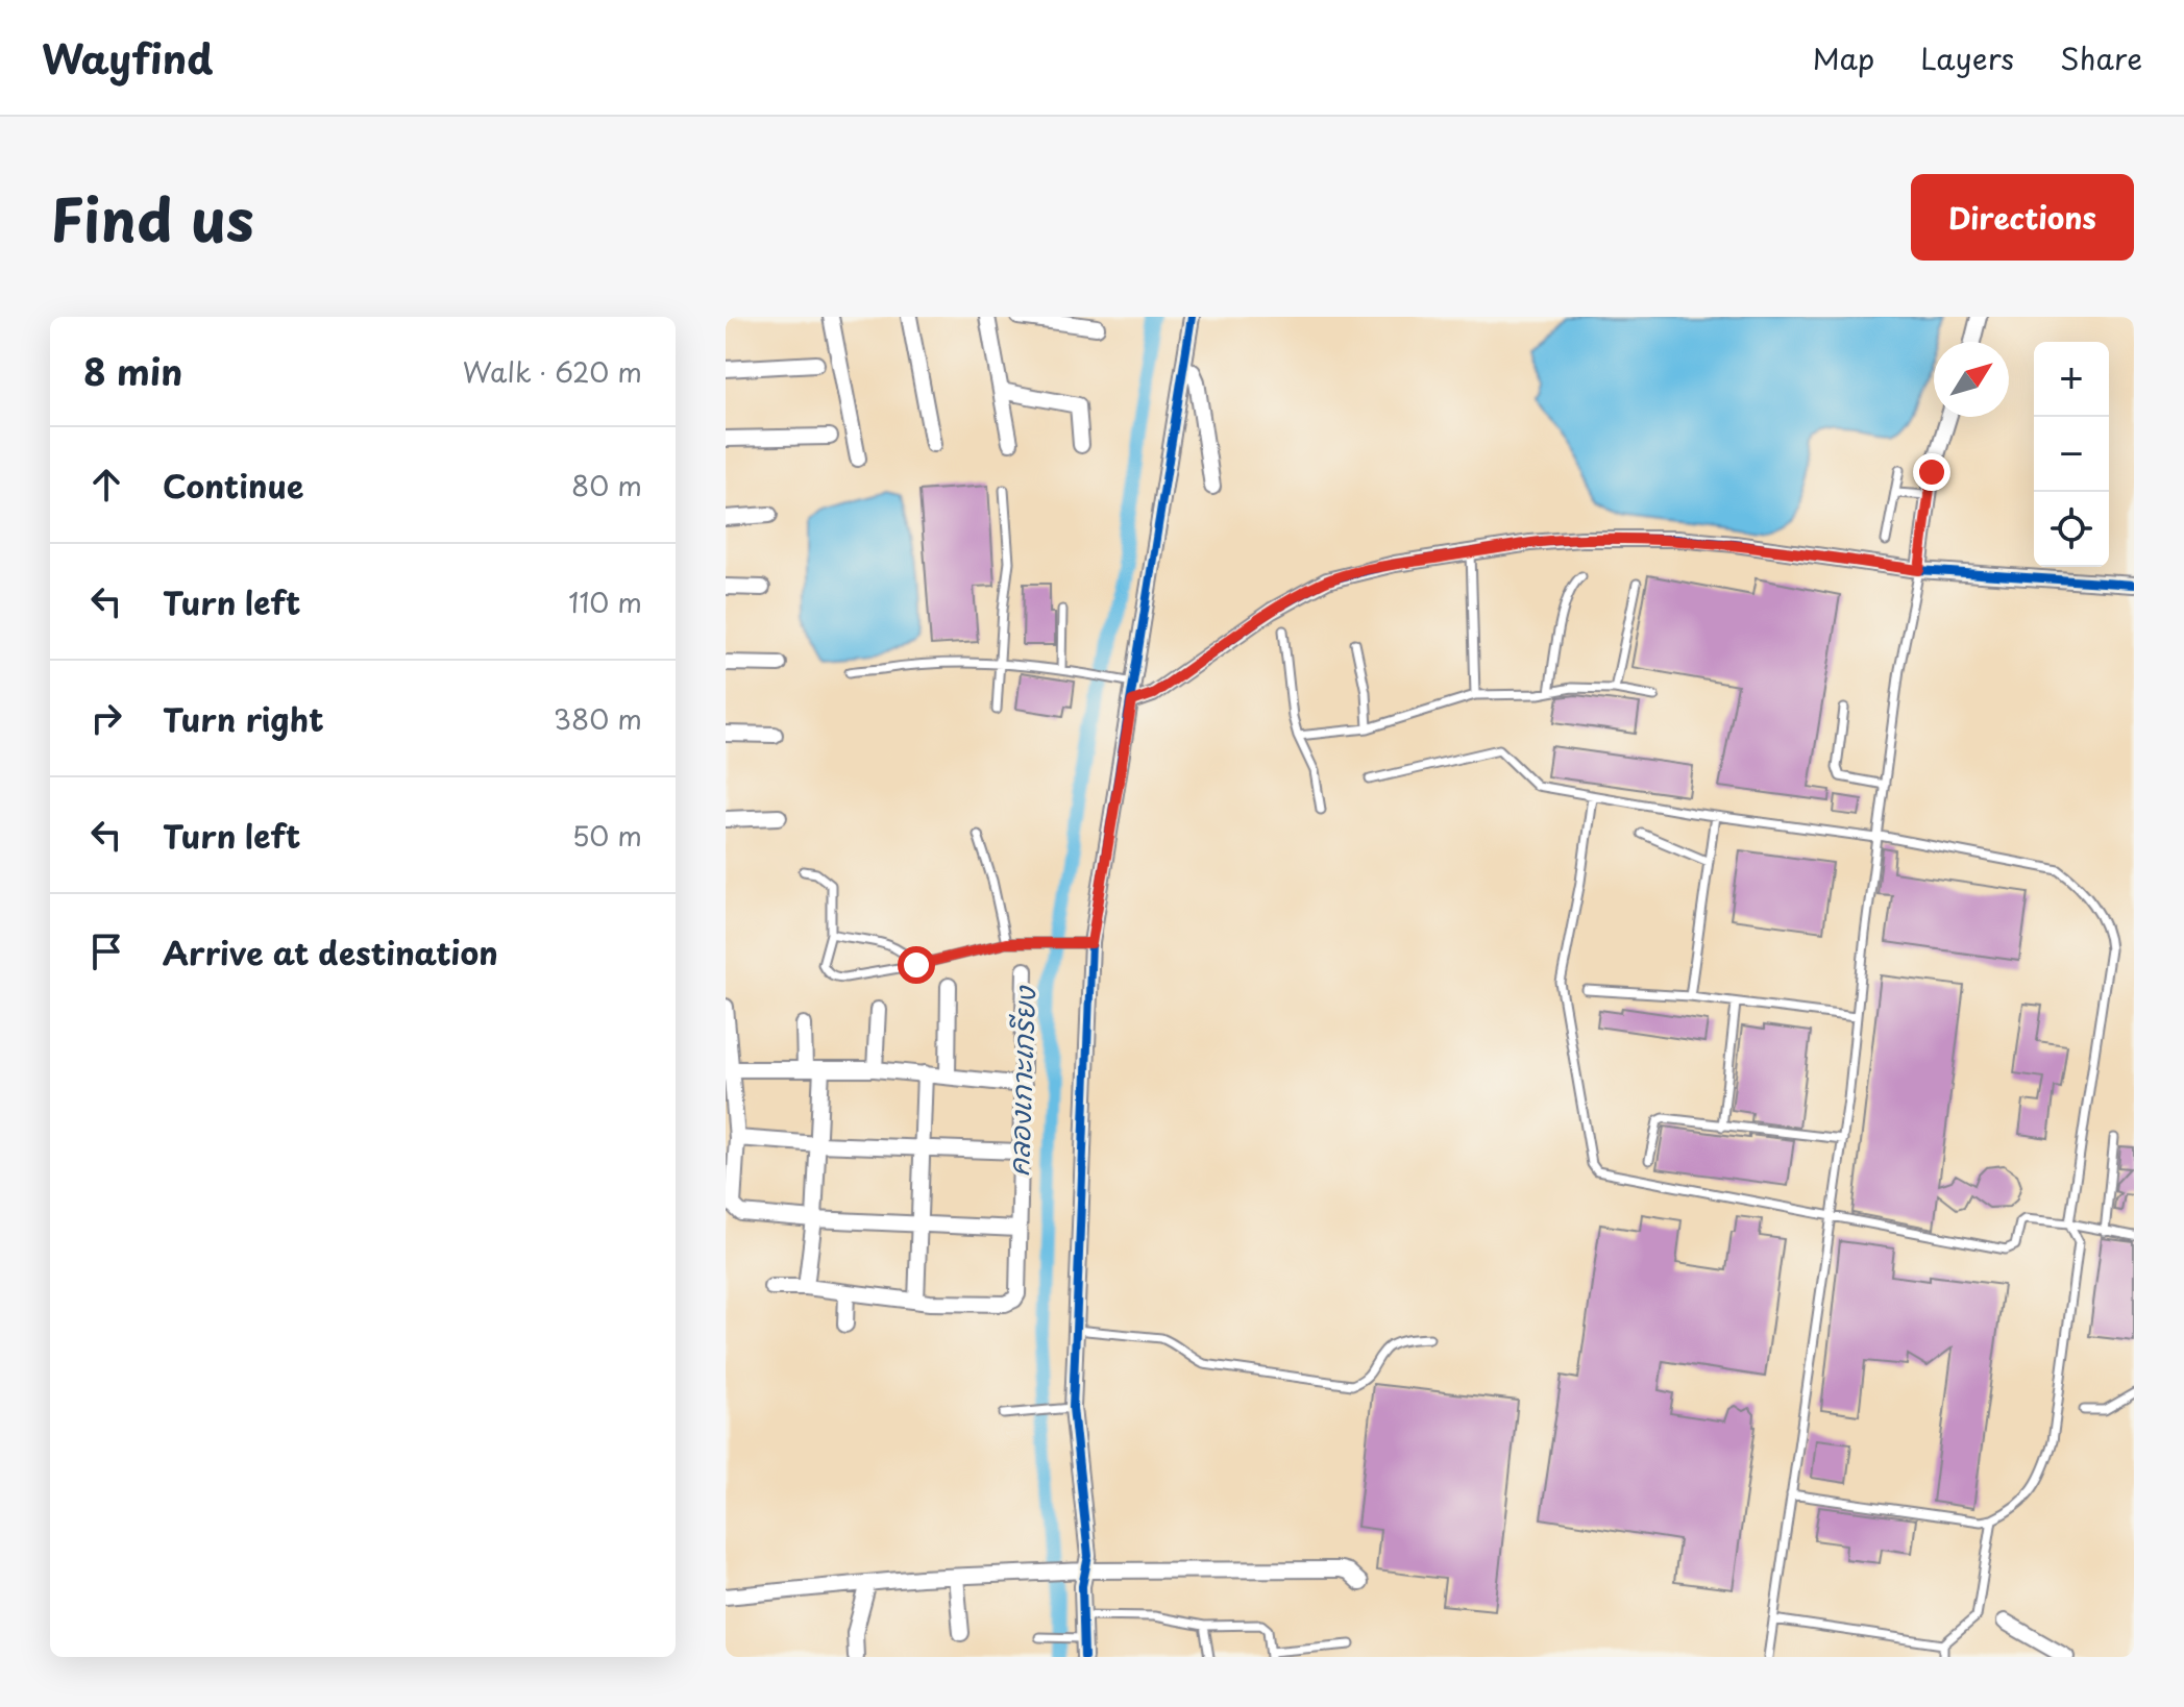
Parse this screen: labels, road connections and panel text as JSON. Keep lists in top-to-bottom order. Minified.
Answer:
{"water":["คลองเกาะเกรียง"],"north":"top right","page":{"header":"Wayfind","nav":["Map","Layers","Share"],"title":"Find us","buttons":"Directions","heading":["8 min","Walk · 620 m"],"map_buttons":["+","−"],"list":[["Continue","80 m"],["Turn left","110 m"],["Turn right","380 m"],["Turn left","50 m"],"Arrive at destination"]}}
